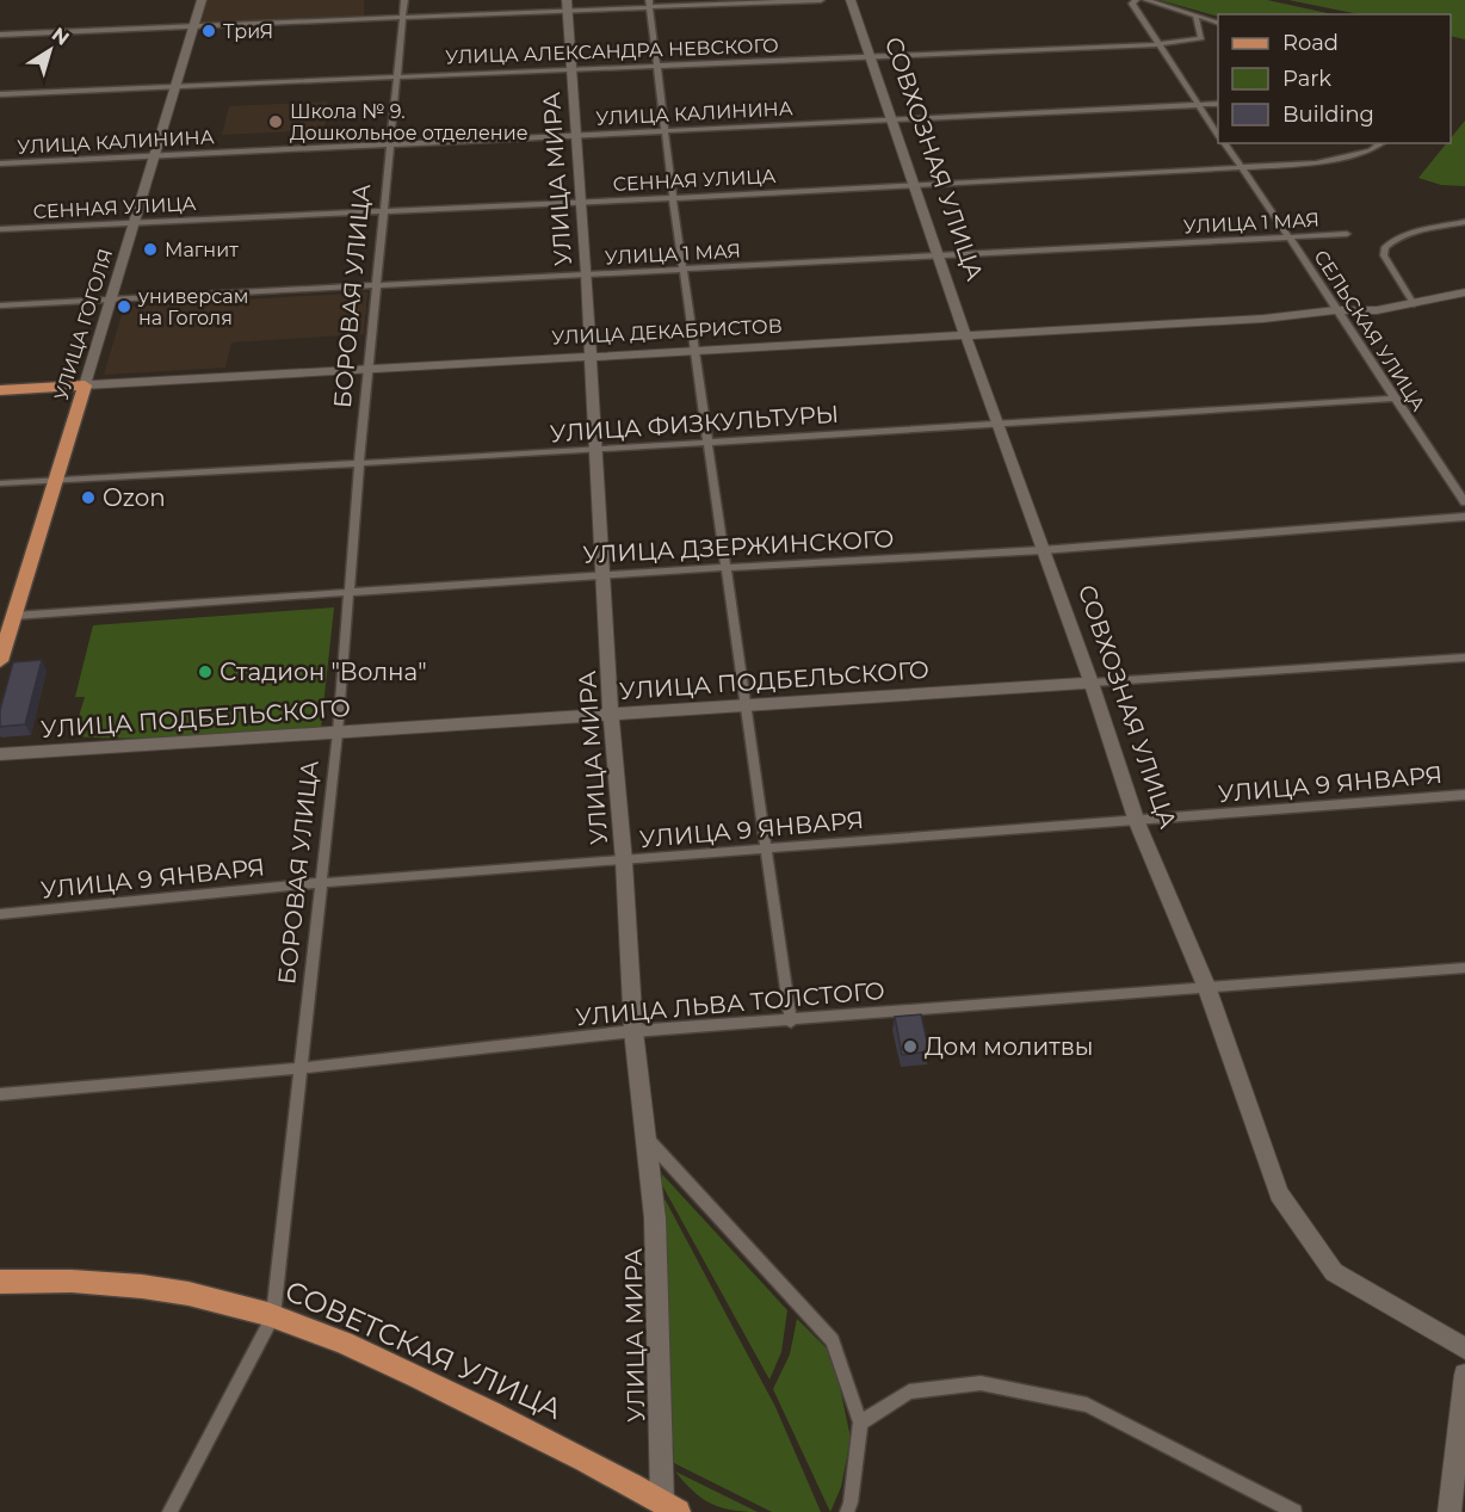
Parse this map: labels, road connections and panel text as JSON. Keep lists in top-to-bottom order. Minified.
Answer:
{"streets":{"main road":["СОВХОЗНАЯ УЛИЦА","УЛИЦА МИРА","УЛИЦА ГОГОЛЯ","УЛИЦА ДЕКАБРИСТОВ","УЛИЦА ПОДБЕЛЬСКОГО","СОВЕТСКАЯ УЛИЦА"],"street":["УЛИЦА АЛЕКСАНДРА НЕВСКОГО","УЛИЦА КАЛИНИНА","СЕННАЯ УЛИЦА","УЛИЦА 1 МАЯ","БОРОВАЯ УЛИЦА","СЕЛЬСКАЯ УЛИЦА","УЛИЦА ФИЗКУЛЬТУРЫ","УЛИЦА ДЗЕРЖИНСКОГО","УЛИЦА 9 ЯНВАРЯ","УЛИЦА ЛЬВА ТОЛСТОГО"]},"crossings":[["УЛИЦА АЛЕКСАНДРА НЕВСКОГО","СОВХОЗНАЯ УЛИЦА"],["УЛИЦА АЛЕКСАНДРА НЕВСКОГО","УЛИЦА МИРА"],["УЛИЦА АЛЕКСАНДРА НЕВСКОГО","БОРОВАЯ УЛИЦА"],["УЛИЦА АЛЕКСАНДРА НЕВСКОГО","УЛИЦА ГОГОЛЯ"],["УЛИЦА АЛЕКСАНДРА НЕВСКОГО","СЕЛЬСКАЯ УЛИЦА"],["УЛИЦА КАЛИНИНА","СОВХОЗНАЯ УЛИЦА"],["УЛИЦА КАЛИНИНА","УЛИЦА МИРА"],["УЛИЦА КАЛИНИНА","БОРОВАЯ УЛИЦА"],["УЛИЦА КАЛИНИНА","УЛИЦА ГОГОЛЯ"],["УЛИЦА КАЛИНИНА","СЕЛЬСКАЯ УЛИЦА"],["СОВХОЗНАЯ УЛИЦА","СЕННАЯ УЛИЦА"],["СОВХОЗНАЯ УЛИЦА","УЛИЦА 1 МАЯ"],["СОВХОЗНАЯ УЛИЦА","УЛИЦА ДЕКАБРИСТОВ"],["СОВХОЗНАЯ УЛИЦА","УЛИЦА ФИЗКУЛЬТУРЫ"],["СОВХОЗНАЯ УЛИЦА","УЛИЦА ДЗЕРЖИНСКОГО"],["СОВХОЗНАЯ УЛИЦА","УЛИЦА ПОДБЕЛЬСКОГО"],["СОВХОЗНАЯ УЛИЦА","УЛИЦА 9 ЯНВАРЯ"],["СОВХОЗНАЯ УЛИЦА","УЛИЦА ЛЬВА ТОЛСТОГО"],["УЛИЦА МИРА","СЕННАЯ УЛИЦА"],["УЛИЦА МИРА","УЛИЦА 1 МАЯ"],["УЛИЦА МИРА","УЛИЦА ДЕКАБРИСТОВ"],["УЛИЦА МИРА","УЛИЦА ФИЗКУЛЬТУРЫ"],["УЛИЦА МИРА","УЛИЦА ДЗЕРЖИНСКОГО"],["УЛИЦА МИРА","УЛИЦА ПОДБЕЛЬСКОГО"],["УЛИЦА МИРА","УЛИЦА 9 ЯНВАРЯ"],["УЛИЦА МИРА","УЛИЦА ЛЬВА ТОЛСТОГО"],["УЛИЦА МИРА","СОВЕТСКАЯ УЛИЦА"],["СЕННАЯ УЛИЦА","БОРОВАЯ УЛИЦА"],["СЕННАЯ УЛИЦА","УЛИЦА ГОГОЛЯ"],["СЕННАЯ УЛИЦА","СЕЛЬСКАЯ УЛИЦА"],["УЛИЦА 1 МАЯ","БОРОВАЯ УЛИЦА"],["УЛИЦА 1 МАЯ","УЛИЦА ГОГОЛЯ"],["УЛИЦА 1 МАЯ","СЕЛЬСКАЯ УЛИЦА"],["БОРОВАЯ УЛИЦА","УЛИЦА ДЕКАБРИСТОВ"],["БОРОВАЯ УЛИЦА","УЛИЦА ФИЗКУЛЬТУРЫ"],["БОРОВАЯ УЛИЦА","УЛИЦА ДЗЕРЖИНСКОГО"],["БОРОВАЯ УЛИЦА","УЛИЦА ПОДБЕЛЬСКОГО"],["БОРОВАЯ УЛИЦА","УЛИЦА 9 ЯНВАРЯ"],["БОРОВАЯ УЛИЦА","УЛИЦА ЛЬВА ТОЛСТОГО"],["БОРОВАЯ УЛИЦА","СОВЕТСКАЯ УЛИЦА"],["УЛИЦА ГОГОЛЯ","УЛИЦА ДЕКАБРИСТОВ"],["УЛИЦА ГОГОЛЯ","УЛИЦА ФИЗКУЛЬТУРЫ"],["УЛИЦА ГОГОЛЯ","УЛИЦА ДЗЕРЖИНСКОГО"],["СЕЛЬСКАЯ УЛИЦА","УЛИЦА ДЕКАБРИСТОВ"],["СЕЛЬСКАЯ УЛИЦА","УЛИЦА ФИЗКУЛЬТУРЫ"]],"places":["ТриЯ","Школа № 9. Дошкольное отделение","Магнит","универсам на Гоголя","Ozon","Стадион \"Волна\"","Дом молитвы"],"legend":["Road","Park","Building"],"north":"top right"}
